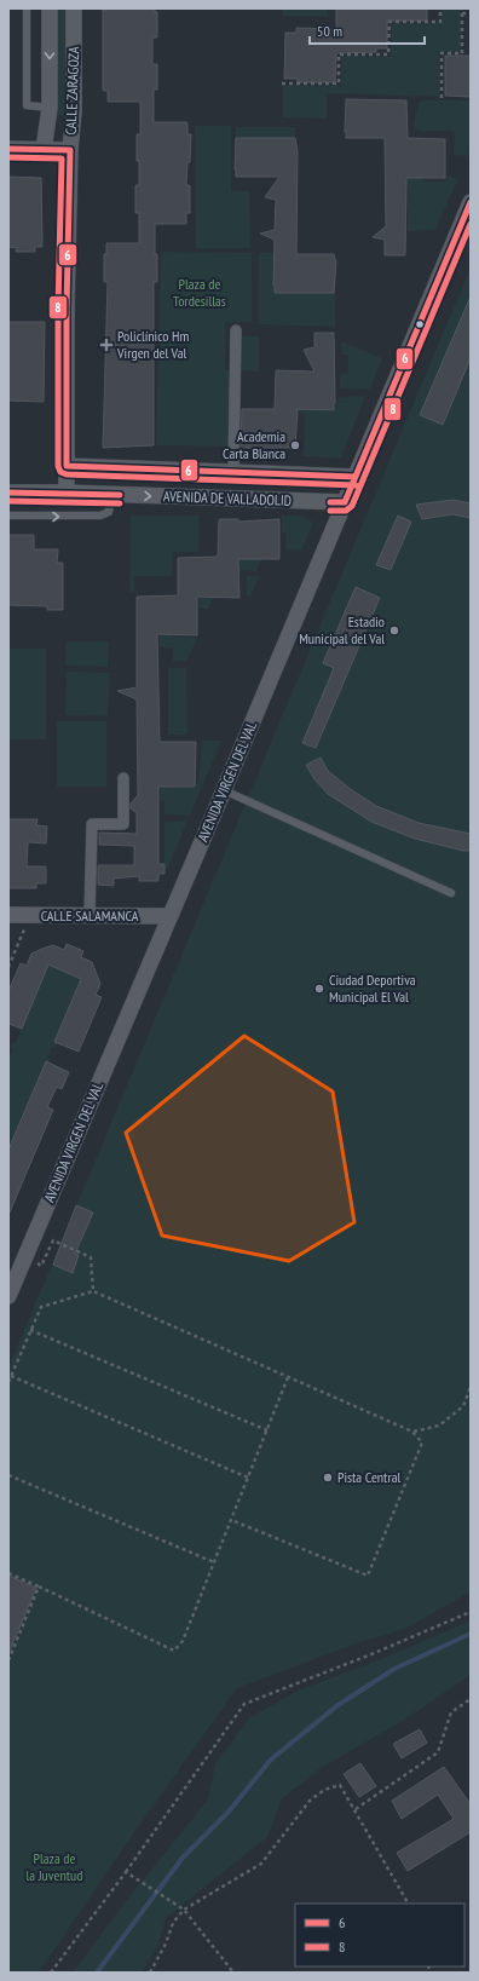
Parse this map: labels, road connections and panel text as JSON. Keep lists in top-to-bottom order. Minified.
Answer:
{"streets":{"street":["CALLE ZARAGOZA","AVENIDA DE VALLADOLID","AVENIDA VIRGEN DEL VAL","CALLE SALAMANCA"]},"crossings":[["CALLE ZARAGOZA","AVENIDA DE VALLADOLID"],["AVENIDA DE VALLADOLID","AVENIDA VIRGEN DEL VAL"],["AVENIDA VIRGEN DEL VAL","CALLE SALAMANCA"]],"parks":["Plaza de Tordesillas","Plaza de la Juventud"],"places":{"health":["Policlínico Hm Virgen del Val"],"other":["Academia Carta Blanca","Estadio Municipal del Val","Ciudad Deportiva Municipal El Val","Pista Central"]},"lines":["transit line 6","transit line 8"],"legend":["6","8"],"scale_bar":"50 m"}
